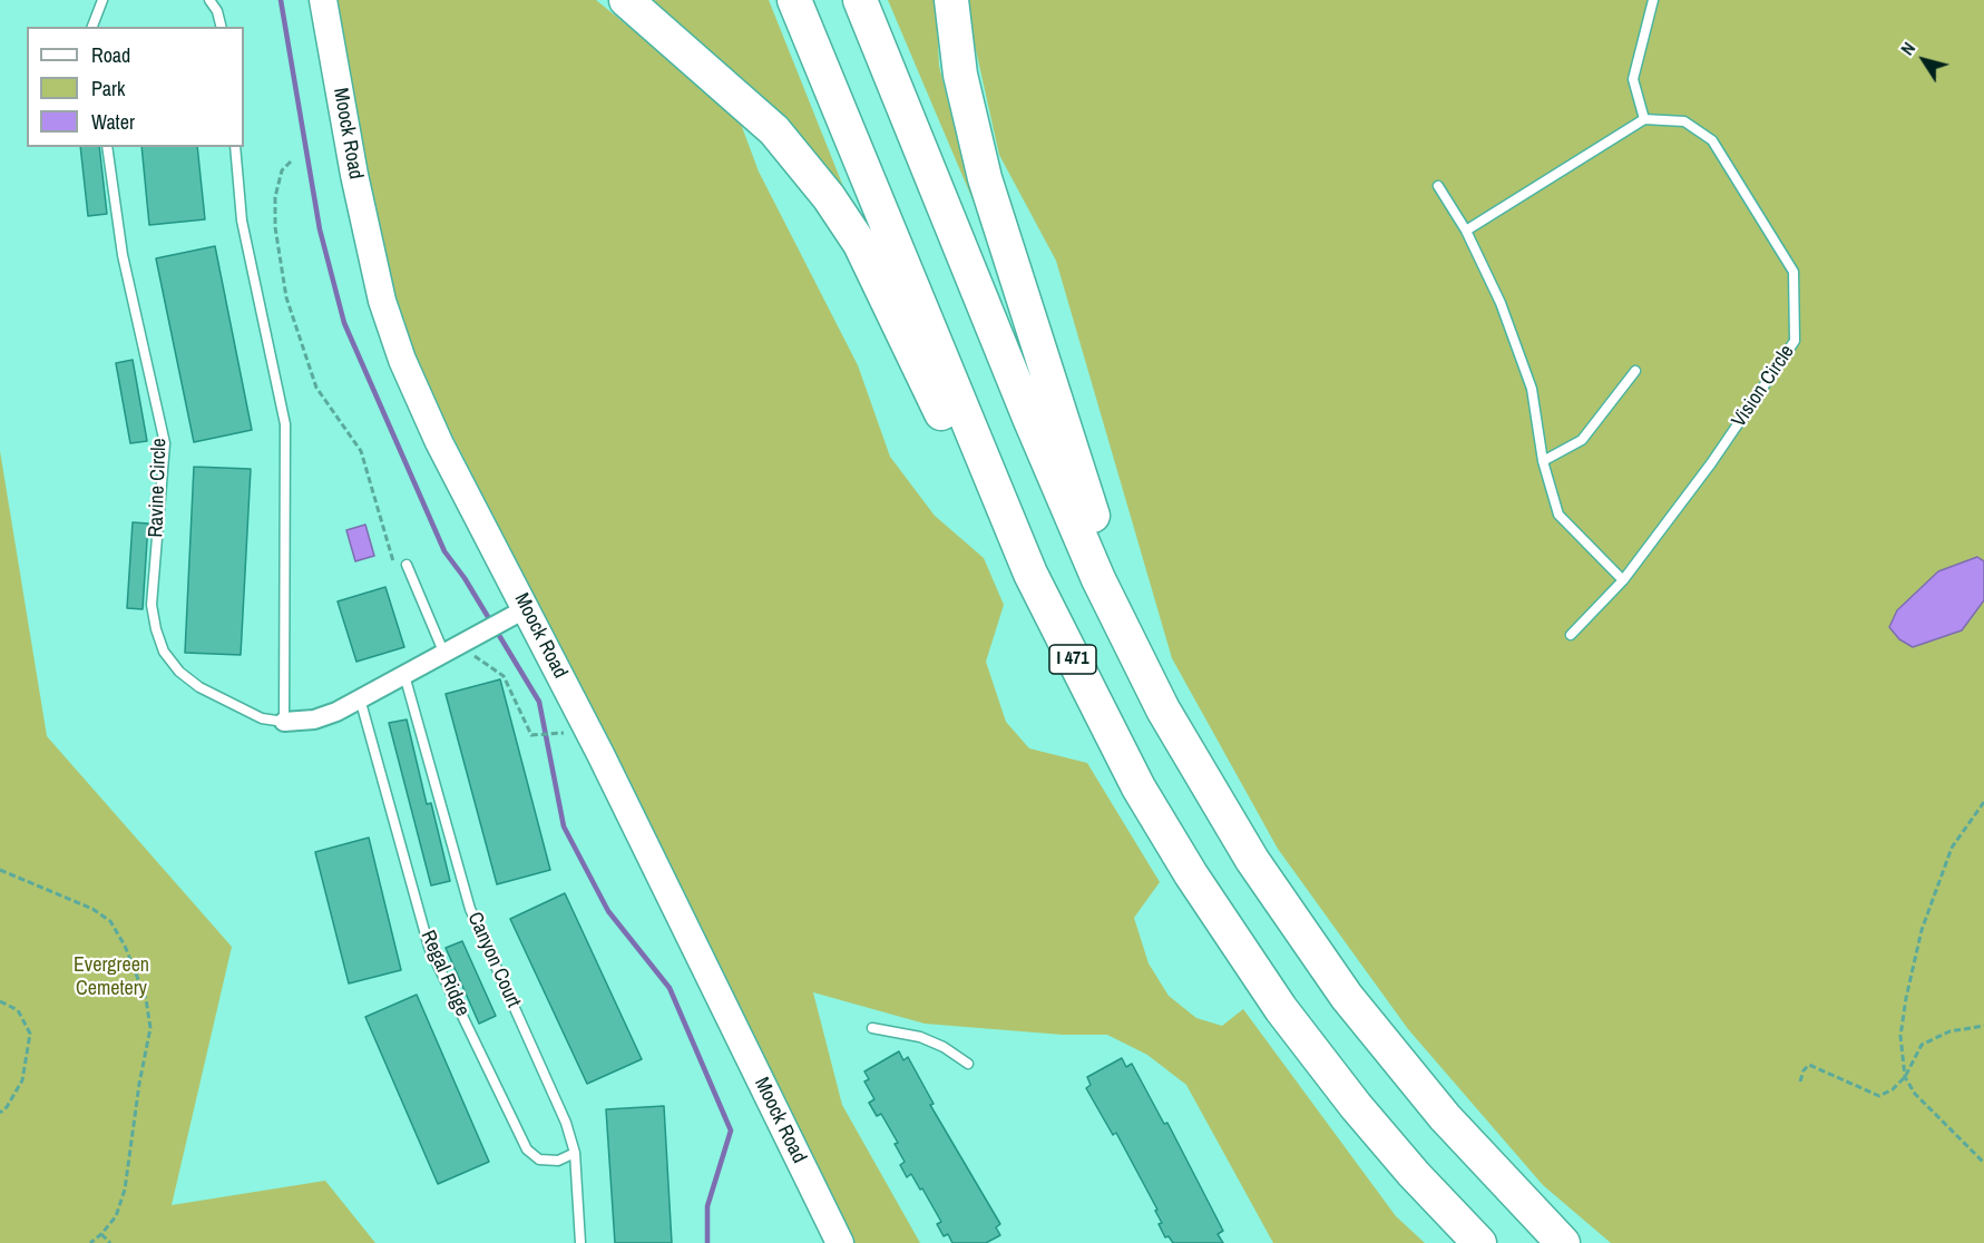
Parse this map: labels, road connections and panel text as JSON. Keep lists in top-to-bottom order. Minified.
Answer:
{"streets":{"highway":["I 471"],"main road":["Moock Road"],"street":["Ravine Circle"],"lane":["Vision Circle","Canyon Court","Regal Ridge"]},"crossings":[["Moock Road","Ravine Circle"],["Ravine Circle","Canyon Court"],["Ravine Circle","Regal Ridge"],["Canyon Court","Regal Ridge"]],"parks":["Evergreen Cemetery"],"legend":["Road","Park","Water"],"north":"top left"}
